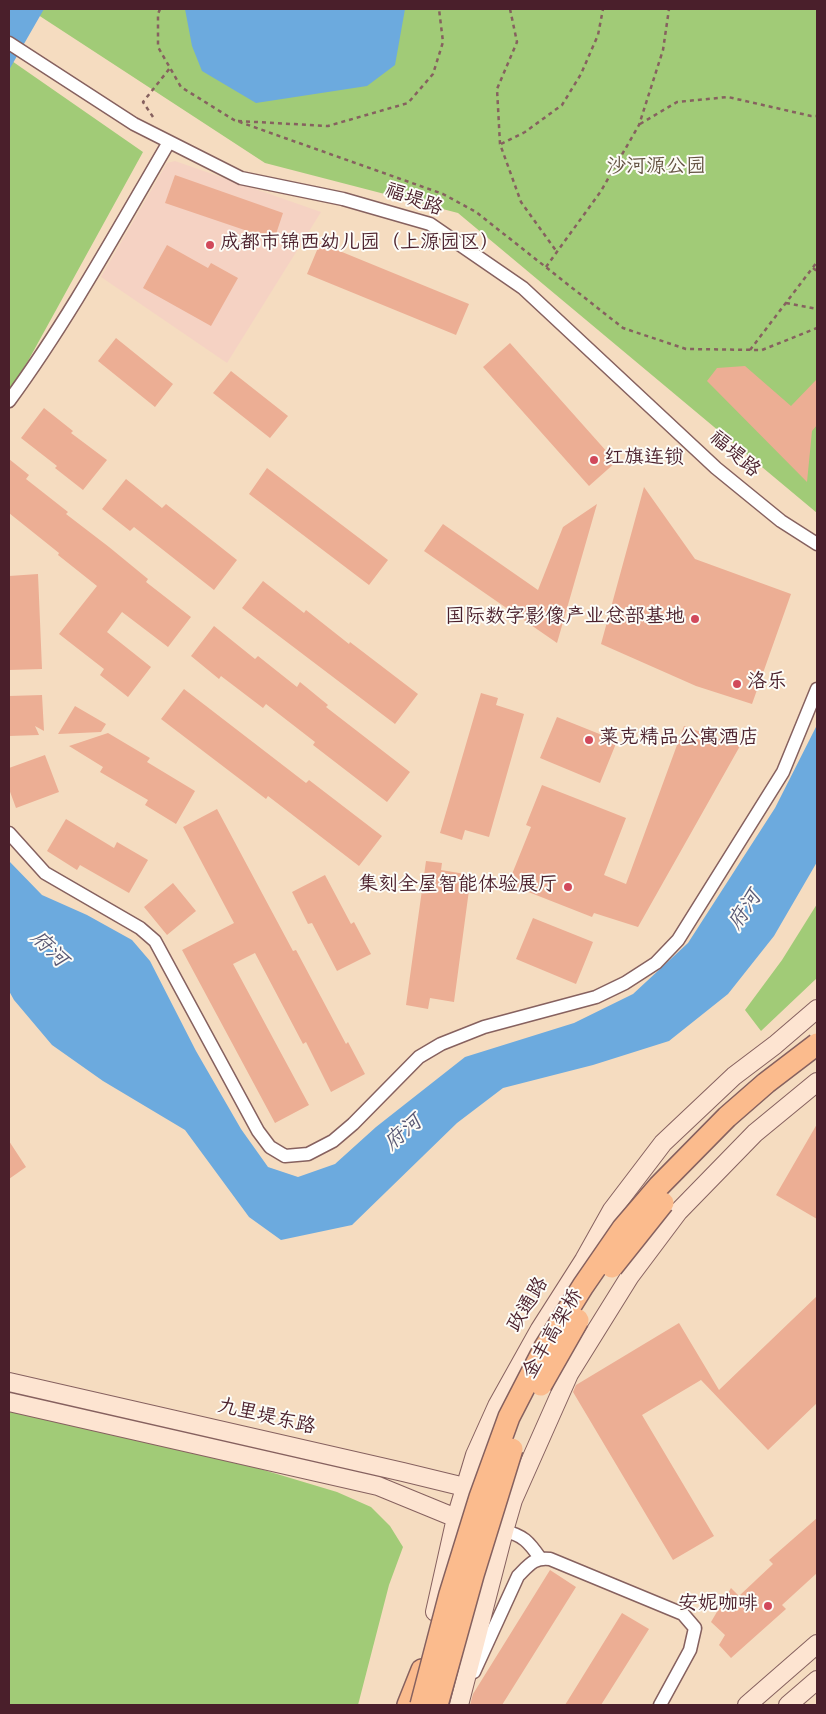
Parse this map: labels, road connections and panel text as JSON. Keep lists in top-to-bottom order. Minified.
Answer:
{"streets":{"highway":["金丰高架桥"],"main road":["政通路","九里堤东路"],"street":["福堤路"]},"crossings":[["政通路","九里堤东路"]],"water":["府河"],"parks":["沙河源公园"],"places":["成都市锦西幼儿园（上源园区）","红旗连锁","国际数字影像产业总部基地","洛乐","莱克精品公寓酒店","集刻全屋智能体验展厅","安妮咖啡"]}
